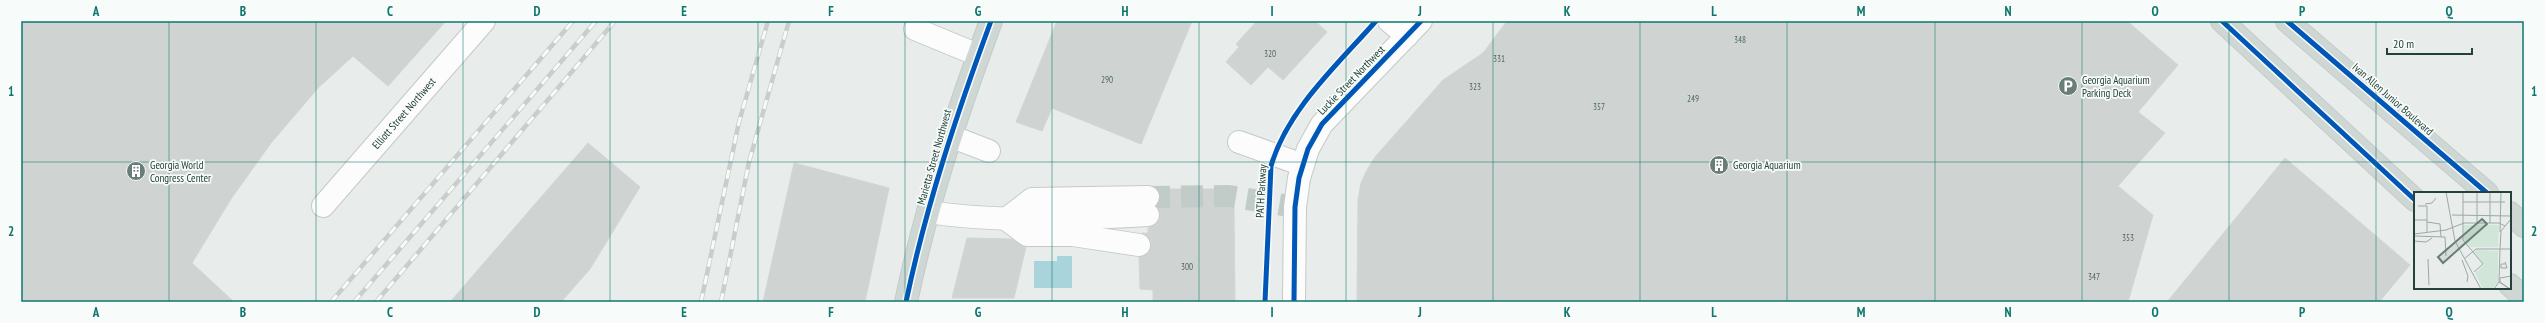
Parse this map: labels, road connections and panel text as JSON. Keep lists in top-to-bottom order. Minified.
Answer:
{"streets":{"main road":["Ivan Allen Junior Boulevard","Marietta Street Northwest"],"street":["Luckie Street Northwest","Elliott Street Northwest"],"cycle path":["PATH Parkway"]},"places":{"parking":["Georgia Aquarium Parking Deck"],"building":["Georgia Aquarium","Georgia World Congress Center"]},"house_numbers":["348","320","331","290","323","249","357","353","300","347"],"scale_bar":"20 m","grid":{"columns":["A","B","C","D","E","F","G","H","I","J","K","L","M","N","O","P","Q"],"rows":["1","2"]}}
